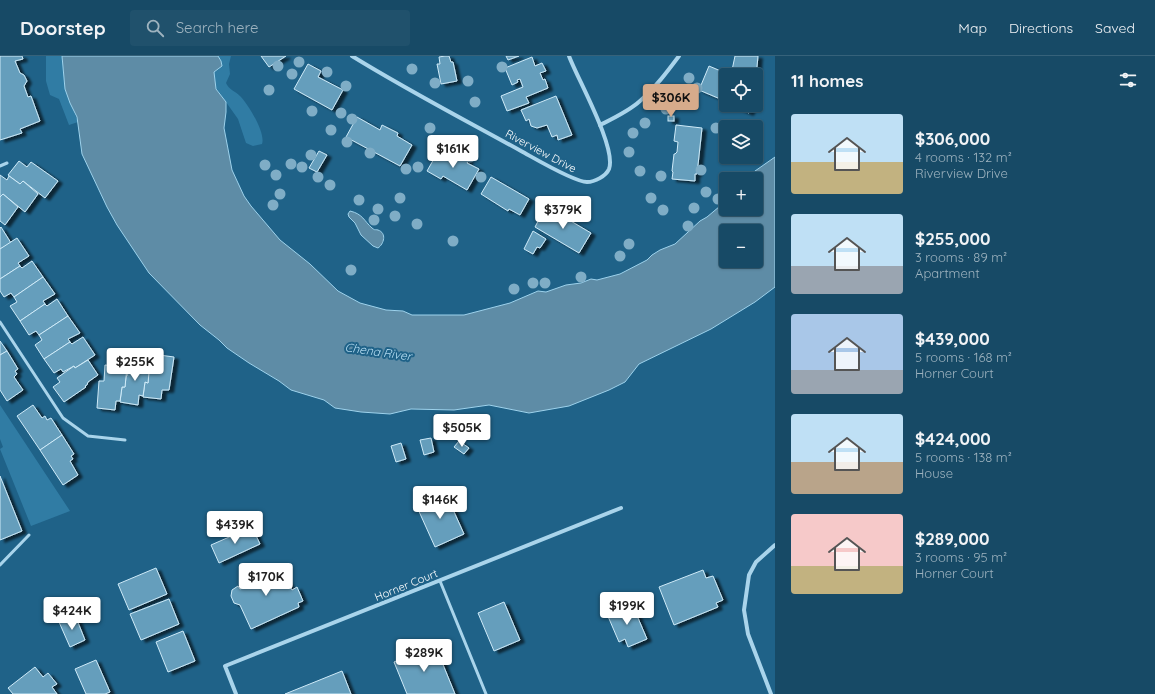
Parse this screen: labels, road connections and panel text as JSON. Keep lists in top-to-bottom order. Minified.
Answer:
{"streets":{"street":["Riverview Drive","Horner Court"]},"water":["Chena River"],"page":{"header":"Doorstep","search":"Search here","nav":["Map","Directions","Saved"],"heading":"11 homes","map_buttons":["+","−"],"price":["$306K","$161K","$379K","$255K","$505K","$146K","$439K","$170K","$199K","$424K","$289K"],"list":[{"name":"$306,000","note":"4 rooms · 132 m² · Riverview Drive"},{"name":"$255,000","note":"3 rooms · 89 m² · Apartment"},{"name":"$439,000","note":"5 rooms · 168 m² · Horner Court"},{"name":"$424,000","note":"5 rooms · 138 m² · House"},{"name":"$289,000","note":"3 rooms · 95 m² · Horner Court"}]}}
